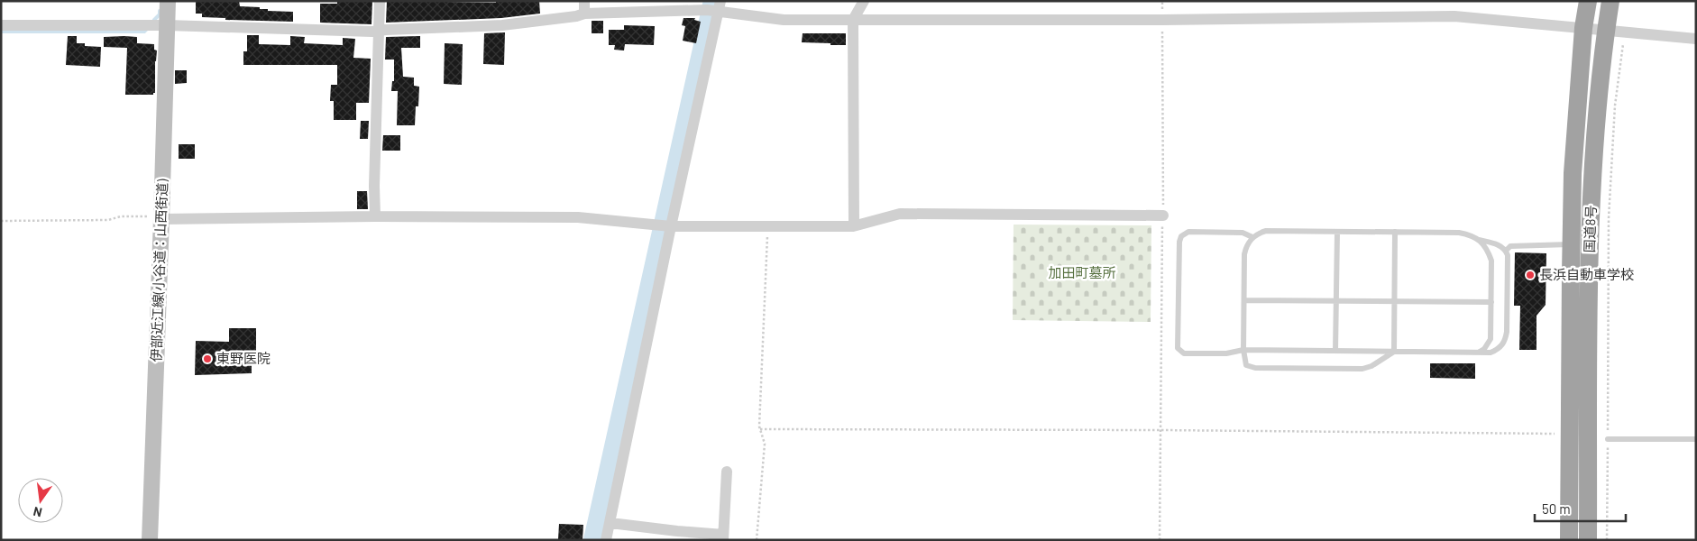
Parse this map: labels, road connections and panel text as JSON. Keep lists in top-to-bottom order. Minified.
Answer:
{"streets":{"highway":["国道8号"],"main road":["伊部近江線(小谷道：山西街道)"]},"parks":["加田町墓所"],"places":["長浜自動車学校","東野医院"],"scale_bar":"50 m","north":"bottom"}
